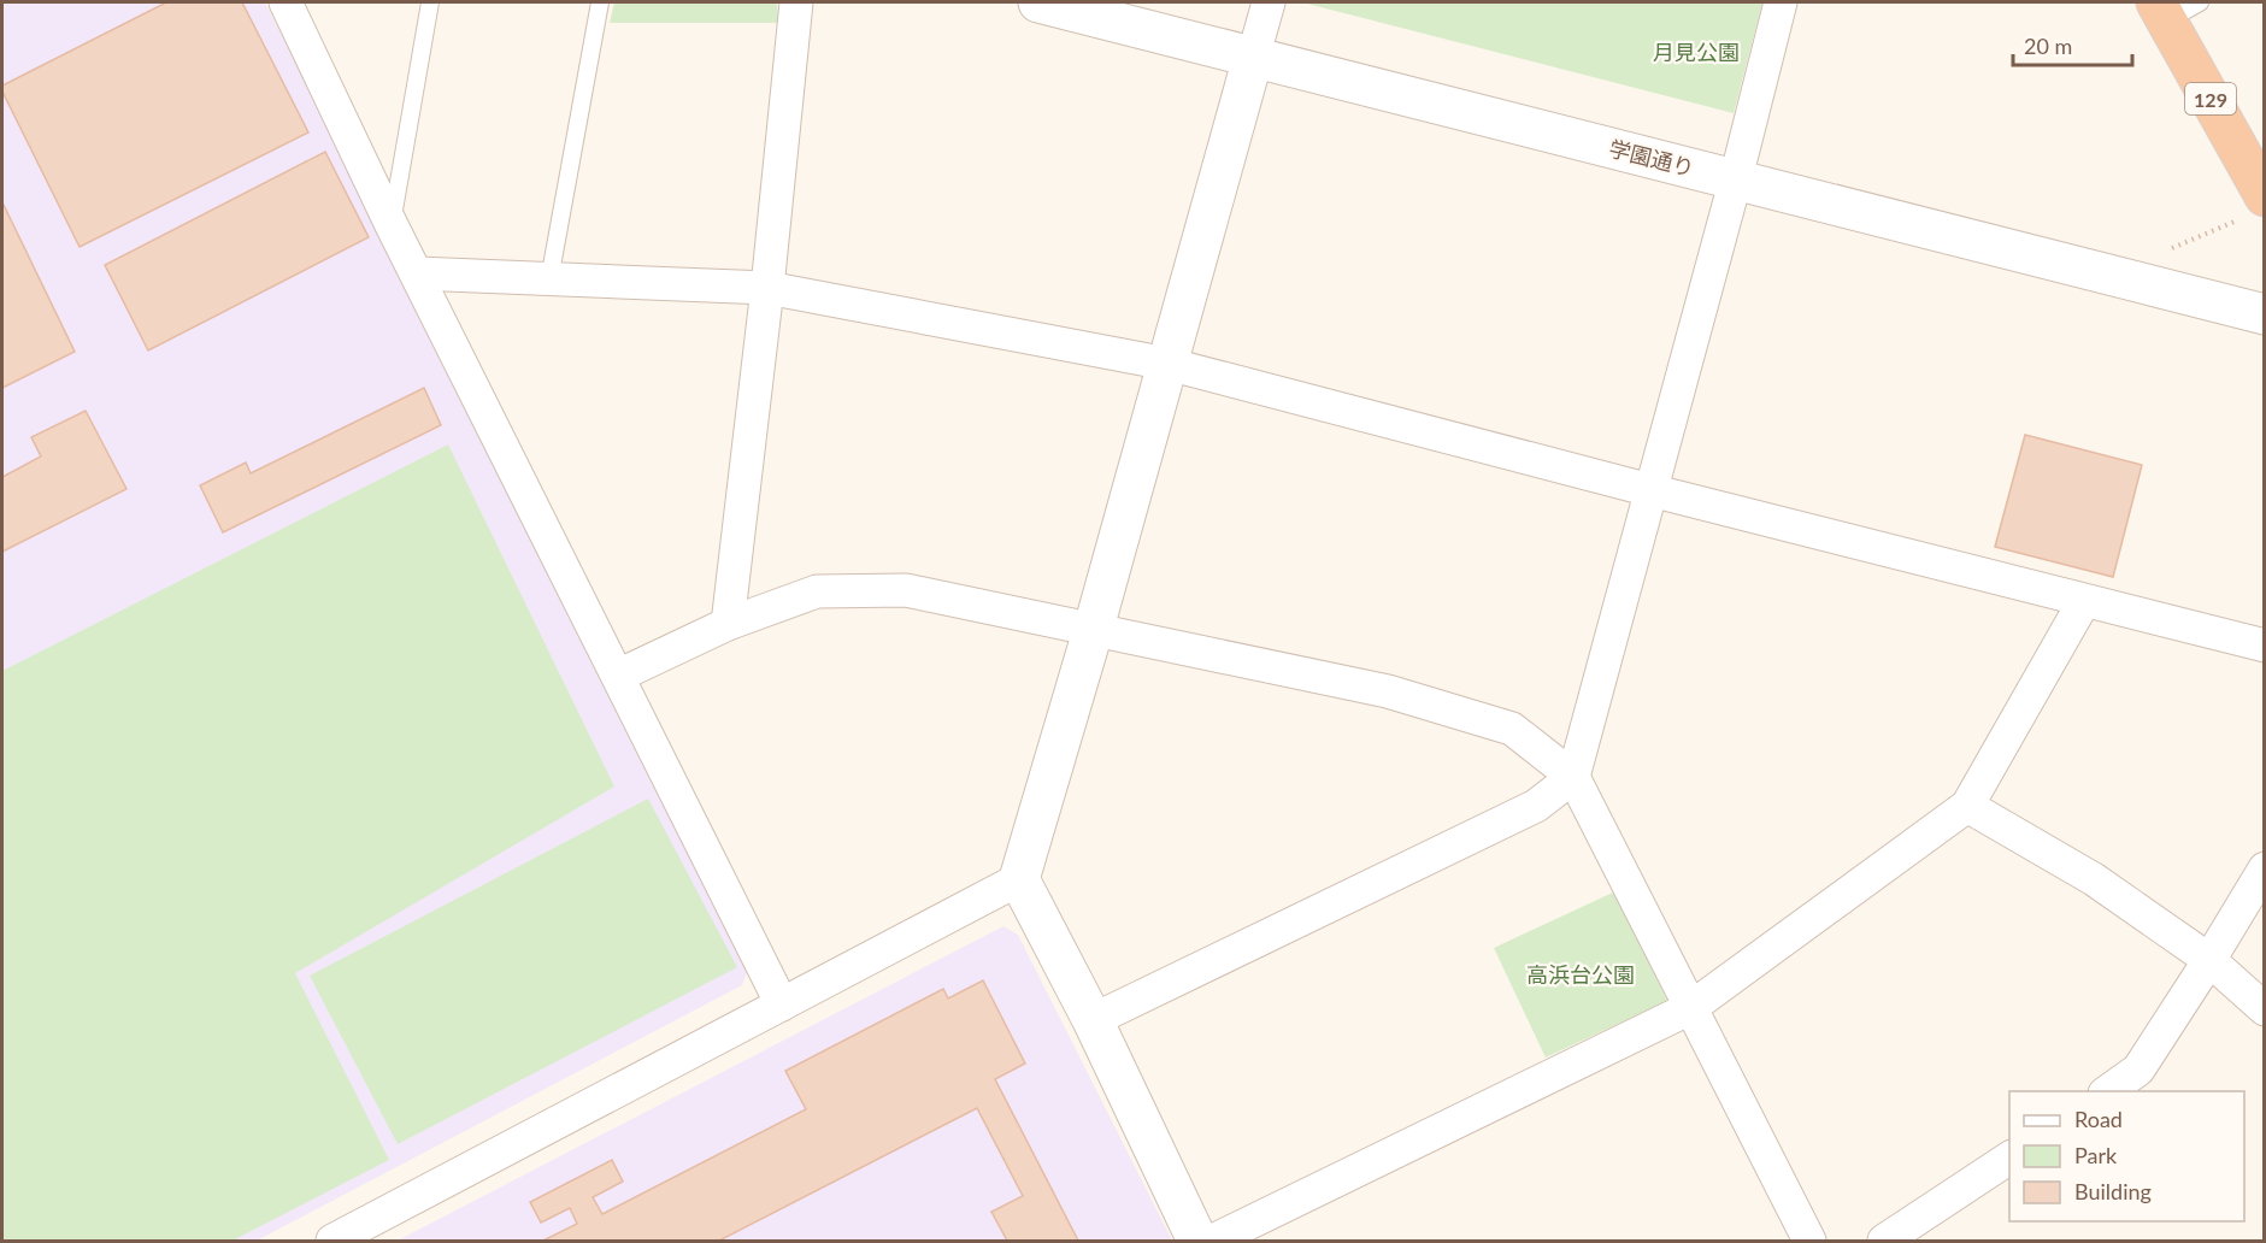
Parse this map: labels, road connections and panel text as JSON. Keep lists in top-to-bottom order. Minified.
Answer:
{"streets":{"highway":["129"],"street":["学園通り"]},"parks":["月見公園","高浜台公園"],"legend":["Road","Park","Building"],"scale_bar":"20 m"}
